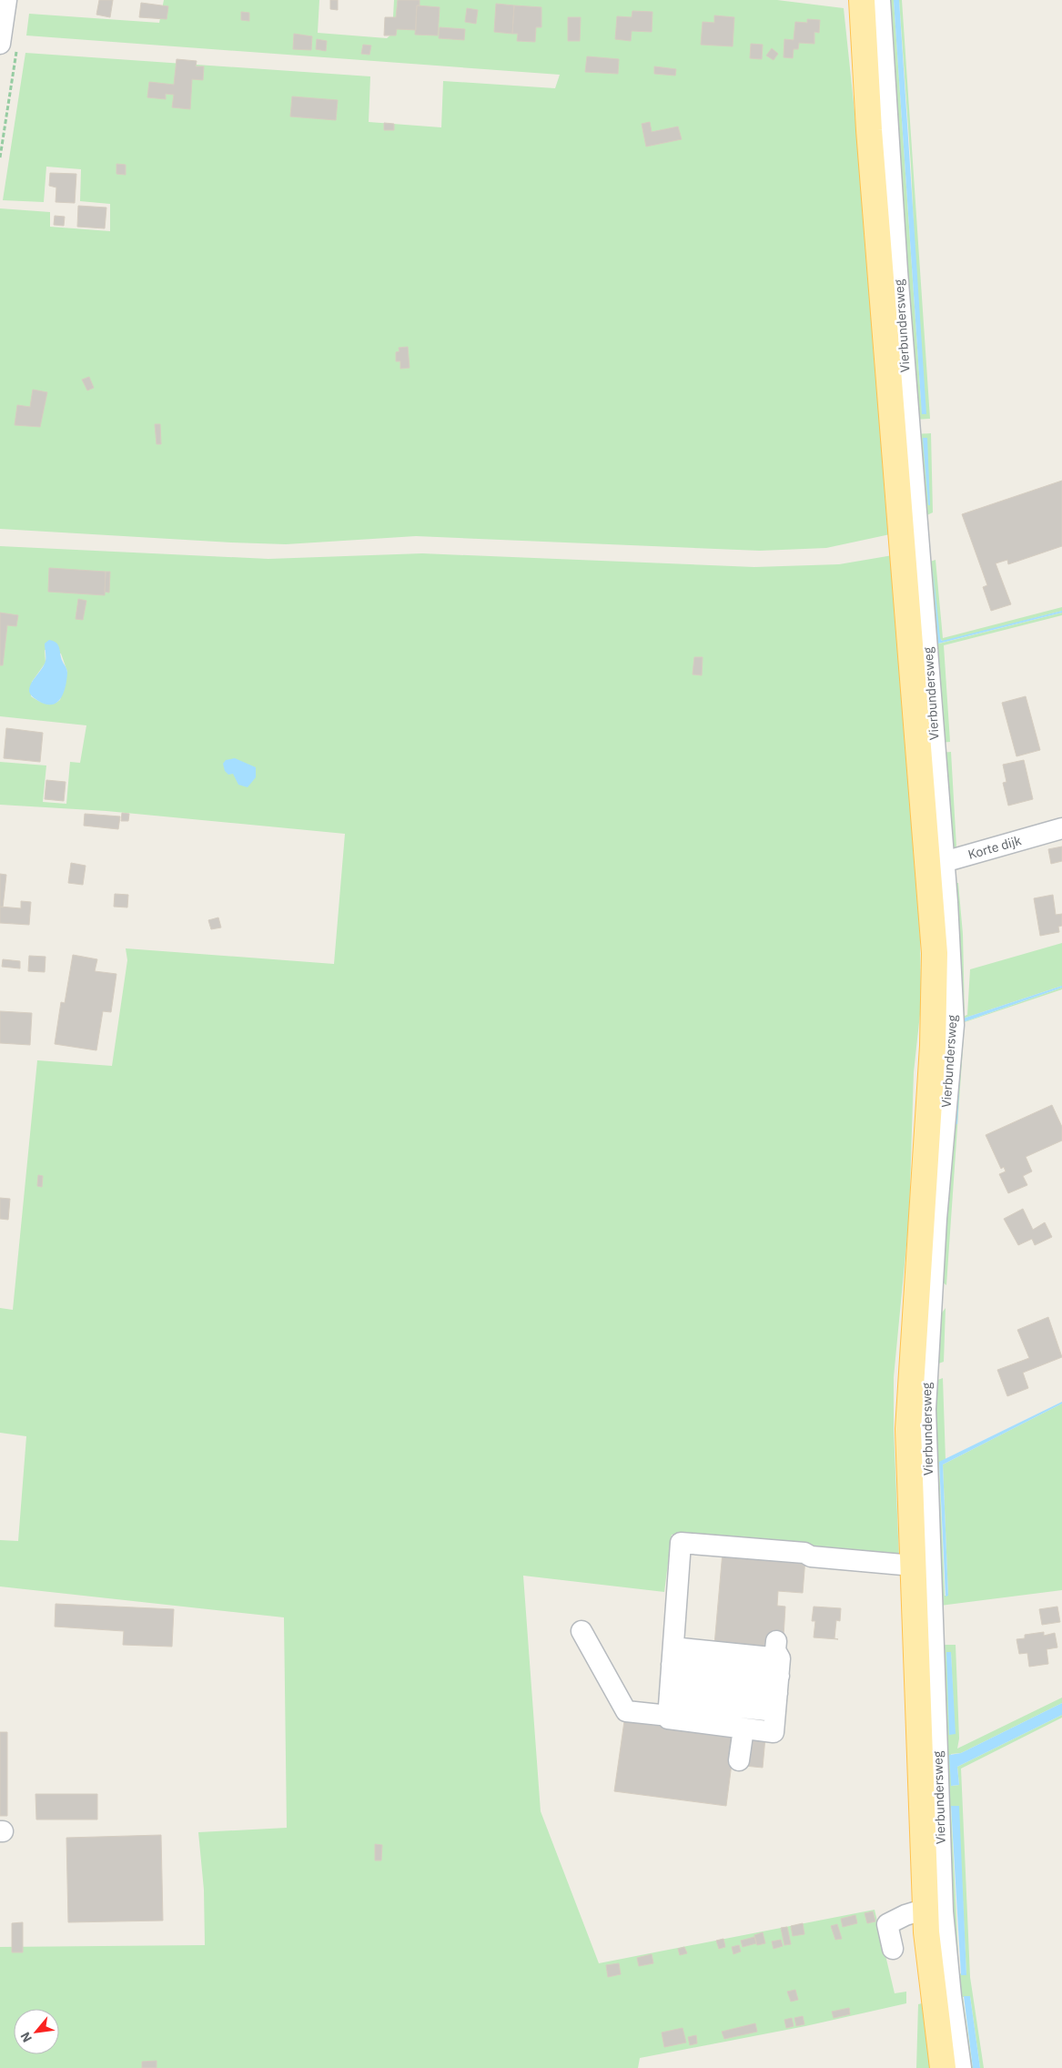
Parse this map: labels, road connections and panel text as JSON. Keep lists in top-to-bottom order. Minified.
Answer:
{"streets":{"main road":["Vierbundersweg"],"street":["Korte dijk"]},"crossings":[["Vierbundersweg","Korte dijk"]],"north":"bottom left"}
